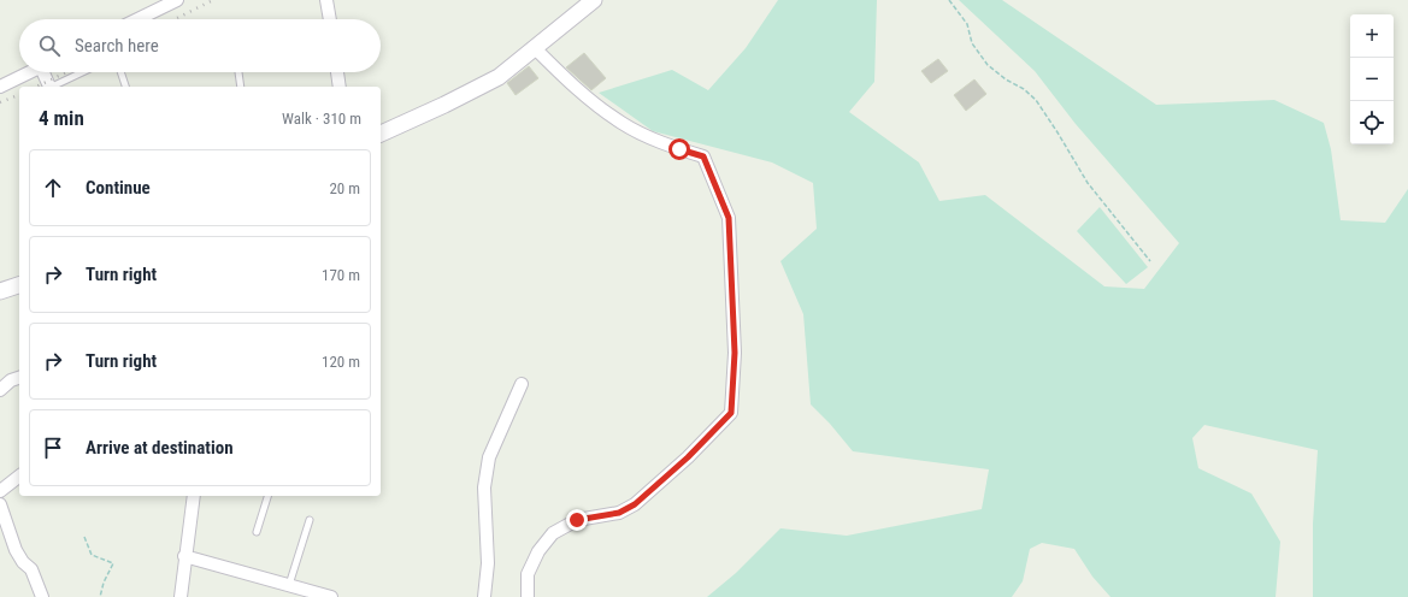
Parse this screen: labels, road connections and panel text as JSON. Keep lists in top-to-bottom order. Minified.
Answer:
{"page":{"map_buttons":["+","−"],"search":"Search here","heading":["4 min","Walk · 310 m"],"list":[["Continue","20 m"],["Turn right","170 m"],["Turn right","120 m"],"Arrive at destination"]}}
